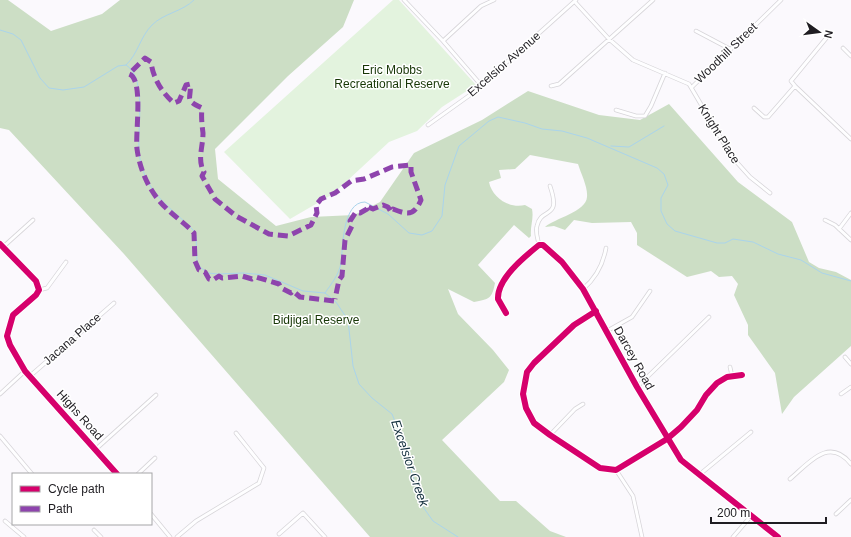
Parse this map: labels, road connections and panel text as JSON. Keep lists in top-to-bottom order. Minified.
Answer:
{"streets":{"street":["Woodhill Street","Excelsior Avenue","Knight Place","Jacana Place","Darcey Road","Highs Road"]},"crossings":[["Woodhill Street","Excelsior Avenue"],["Woodhill Street","Knight Place"],["Jacana Place","Highs Road"]],"water":["Excelsior Creek"],"parks":["Eric Mobbs Recreational Reserve","Bidjigal Reserve"],"legend":["Cycle path","Path"],"scale_bar":"200 m","north":"right"}
